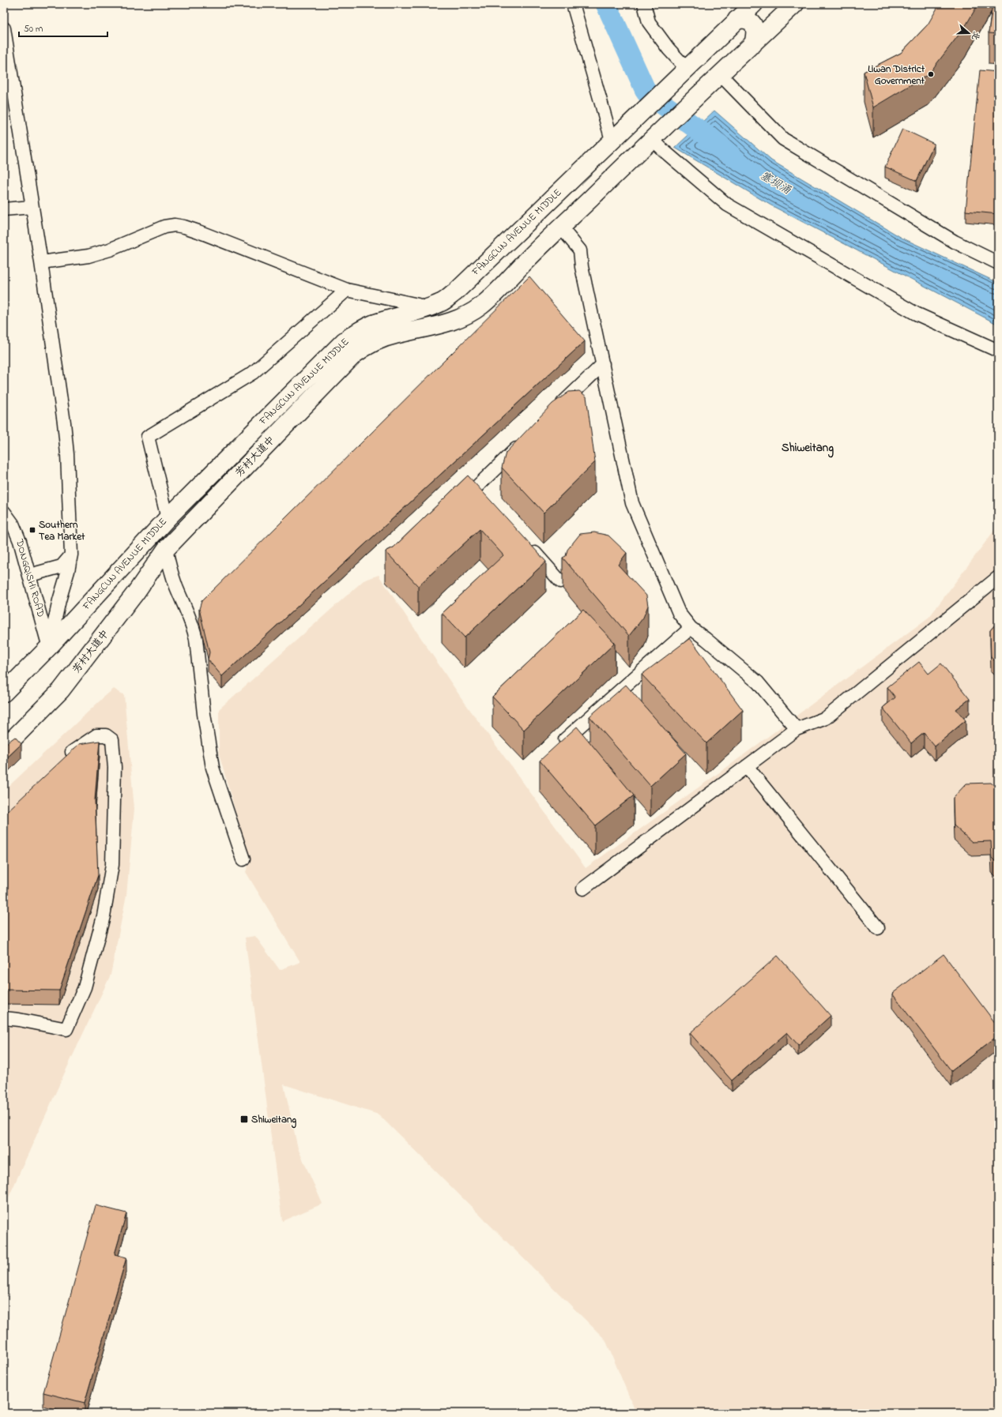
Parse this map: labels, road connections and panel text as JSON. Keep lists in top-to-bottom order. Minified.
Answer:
{"streets":{"highway":["FANGCUN AVENUE MIDDLE"],"street":["DONGQISHI ROAD"]},"crossings":[["FANGCUN AVENUE MIDDLE","DONGQISHI ROAD"]],"districts":["Shiweitang"],"water":["塞坝涌"],"places":{"other":["Liwan District Government"],"transit":["Southern Tea Market","Shiweitang"]},"scale_bar":"50 m","north":"right"}
